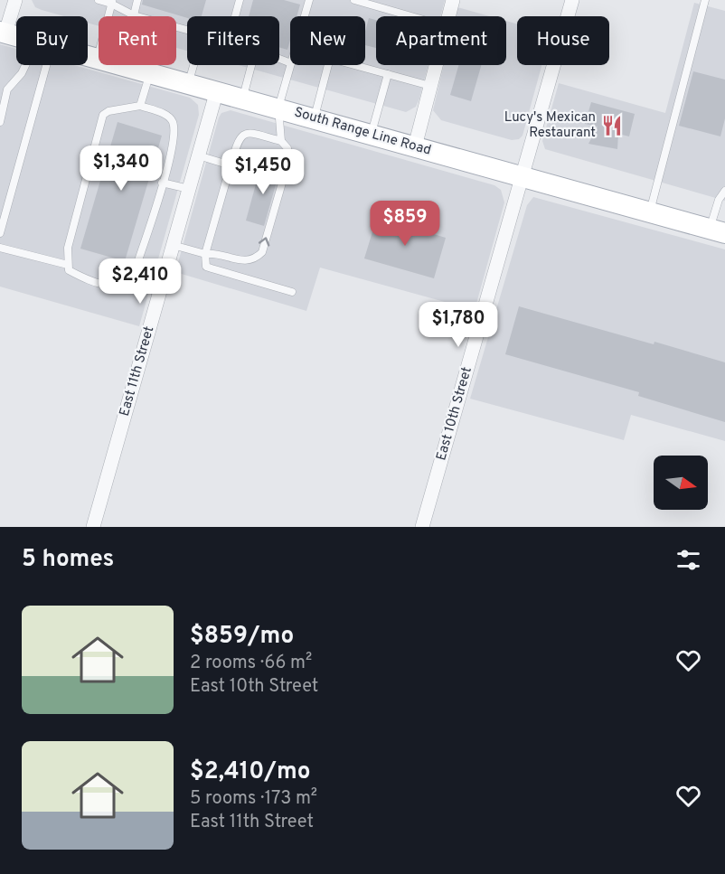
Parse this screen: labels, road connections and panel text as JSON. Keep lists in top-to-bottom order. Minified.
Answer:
{"streets":{"main road":["South Range Line Road"],"street":["East 11th Street","East 10th Street"]},"crossings":[["South Range Line Road","East 11th Street"],["South Range Line Road","East 10th Street"]],"places":{"restaurant":["Lucy's Mexican Restaurant"]},"north":"right","page":{"chip":["Buy","Rent","Filters","New","Apartment","House"],"price":["$1,340","$1,450","$859","$2,410","$1,780"],"heading":"5 homes","list":[{"name":"$859/mo","note":"2 rooms · 66 m² · East 10th Street"},{"name":"$2,410/mo","note":"5 rooms · 173 m² · East 11th Street"}]}}
